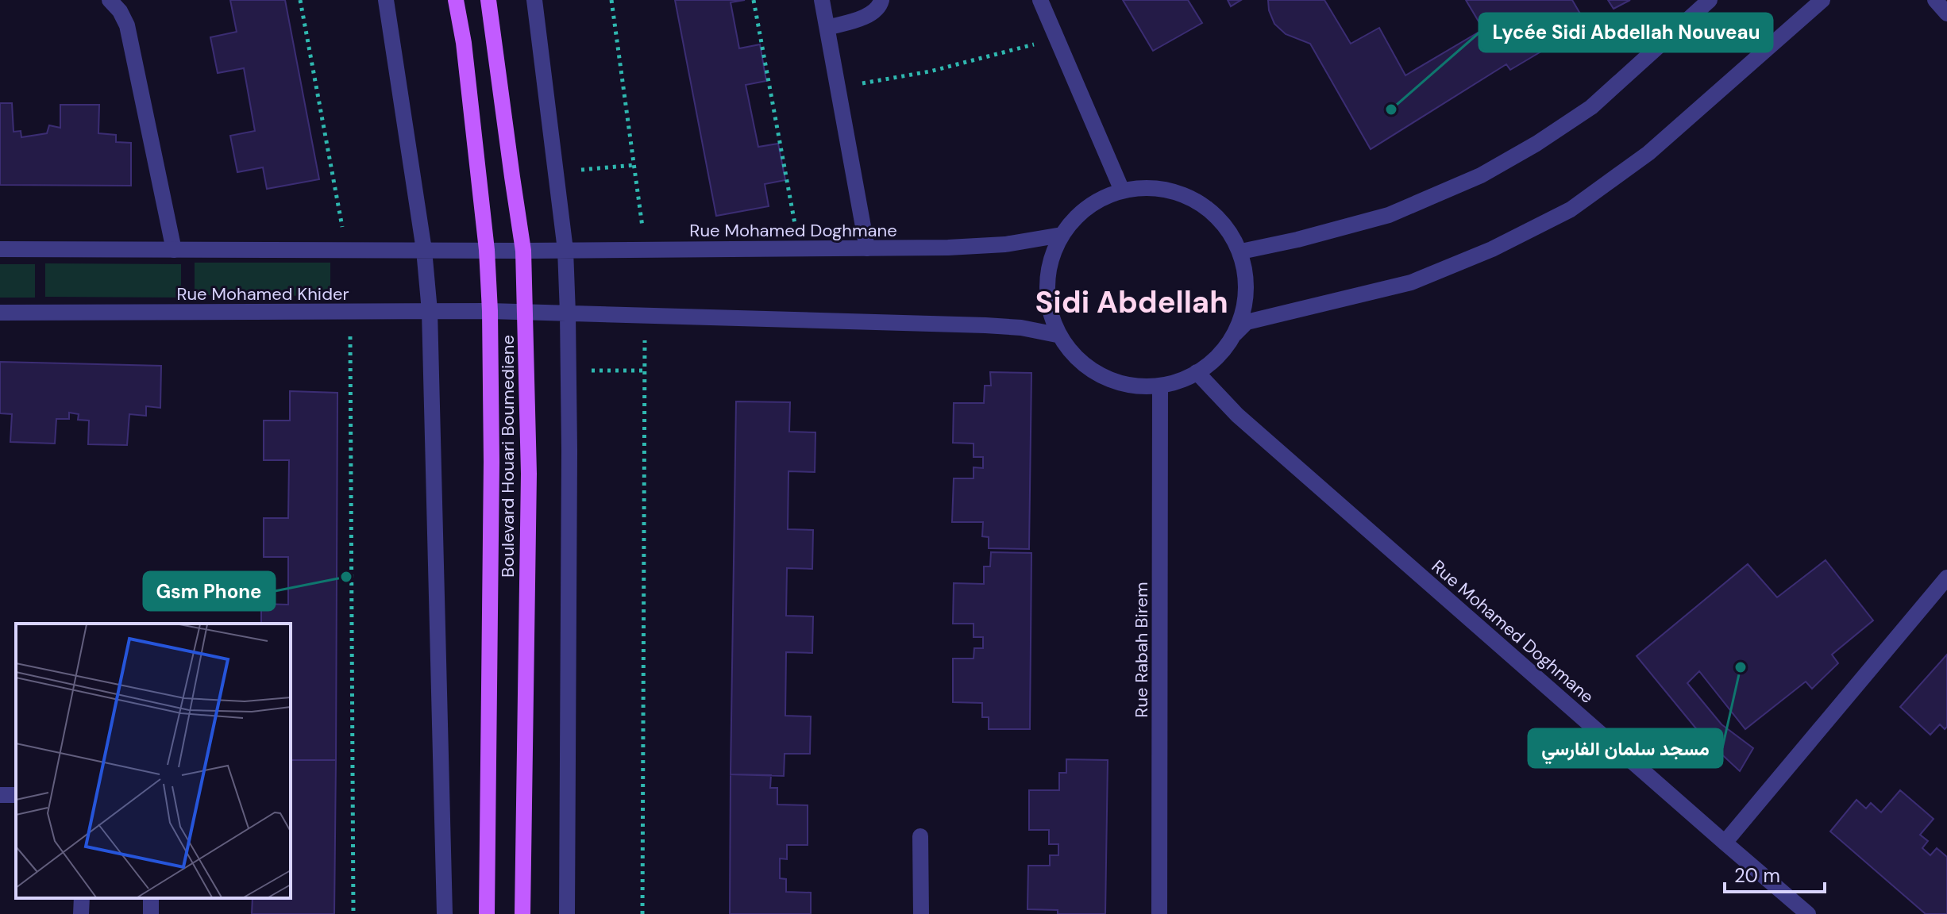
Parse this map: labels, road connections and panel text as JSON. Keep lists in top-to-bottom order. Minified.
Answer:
{"streets":{"main road":["Boulevard Houari Boumediene"],"street":["Rue Mohamed Doghmane","Rue Mohamed Khider","Rue Rabah Birem"]},"crossings":[["Rue Mohamed Doghmane","Boulevard Houari Boumediene"],["Rue Mohamed Doghmane","Rue Rabah Birem"],["Rue Mohamed Khider","Boulevard Houari Boumediene"]],"districts":["Sidi Abdellah"],"places":["Lycée Sidi Abdellah Nouveau","Gsm Phone","مسجد سلمان الفارسي"],"scale_bar":"20 m"}
